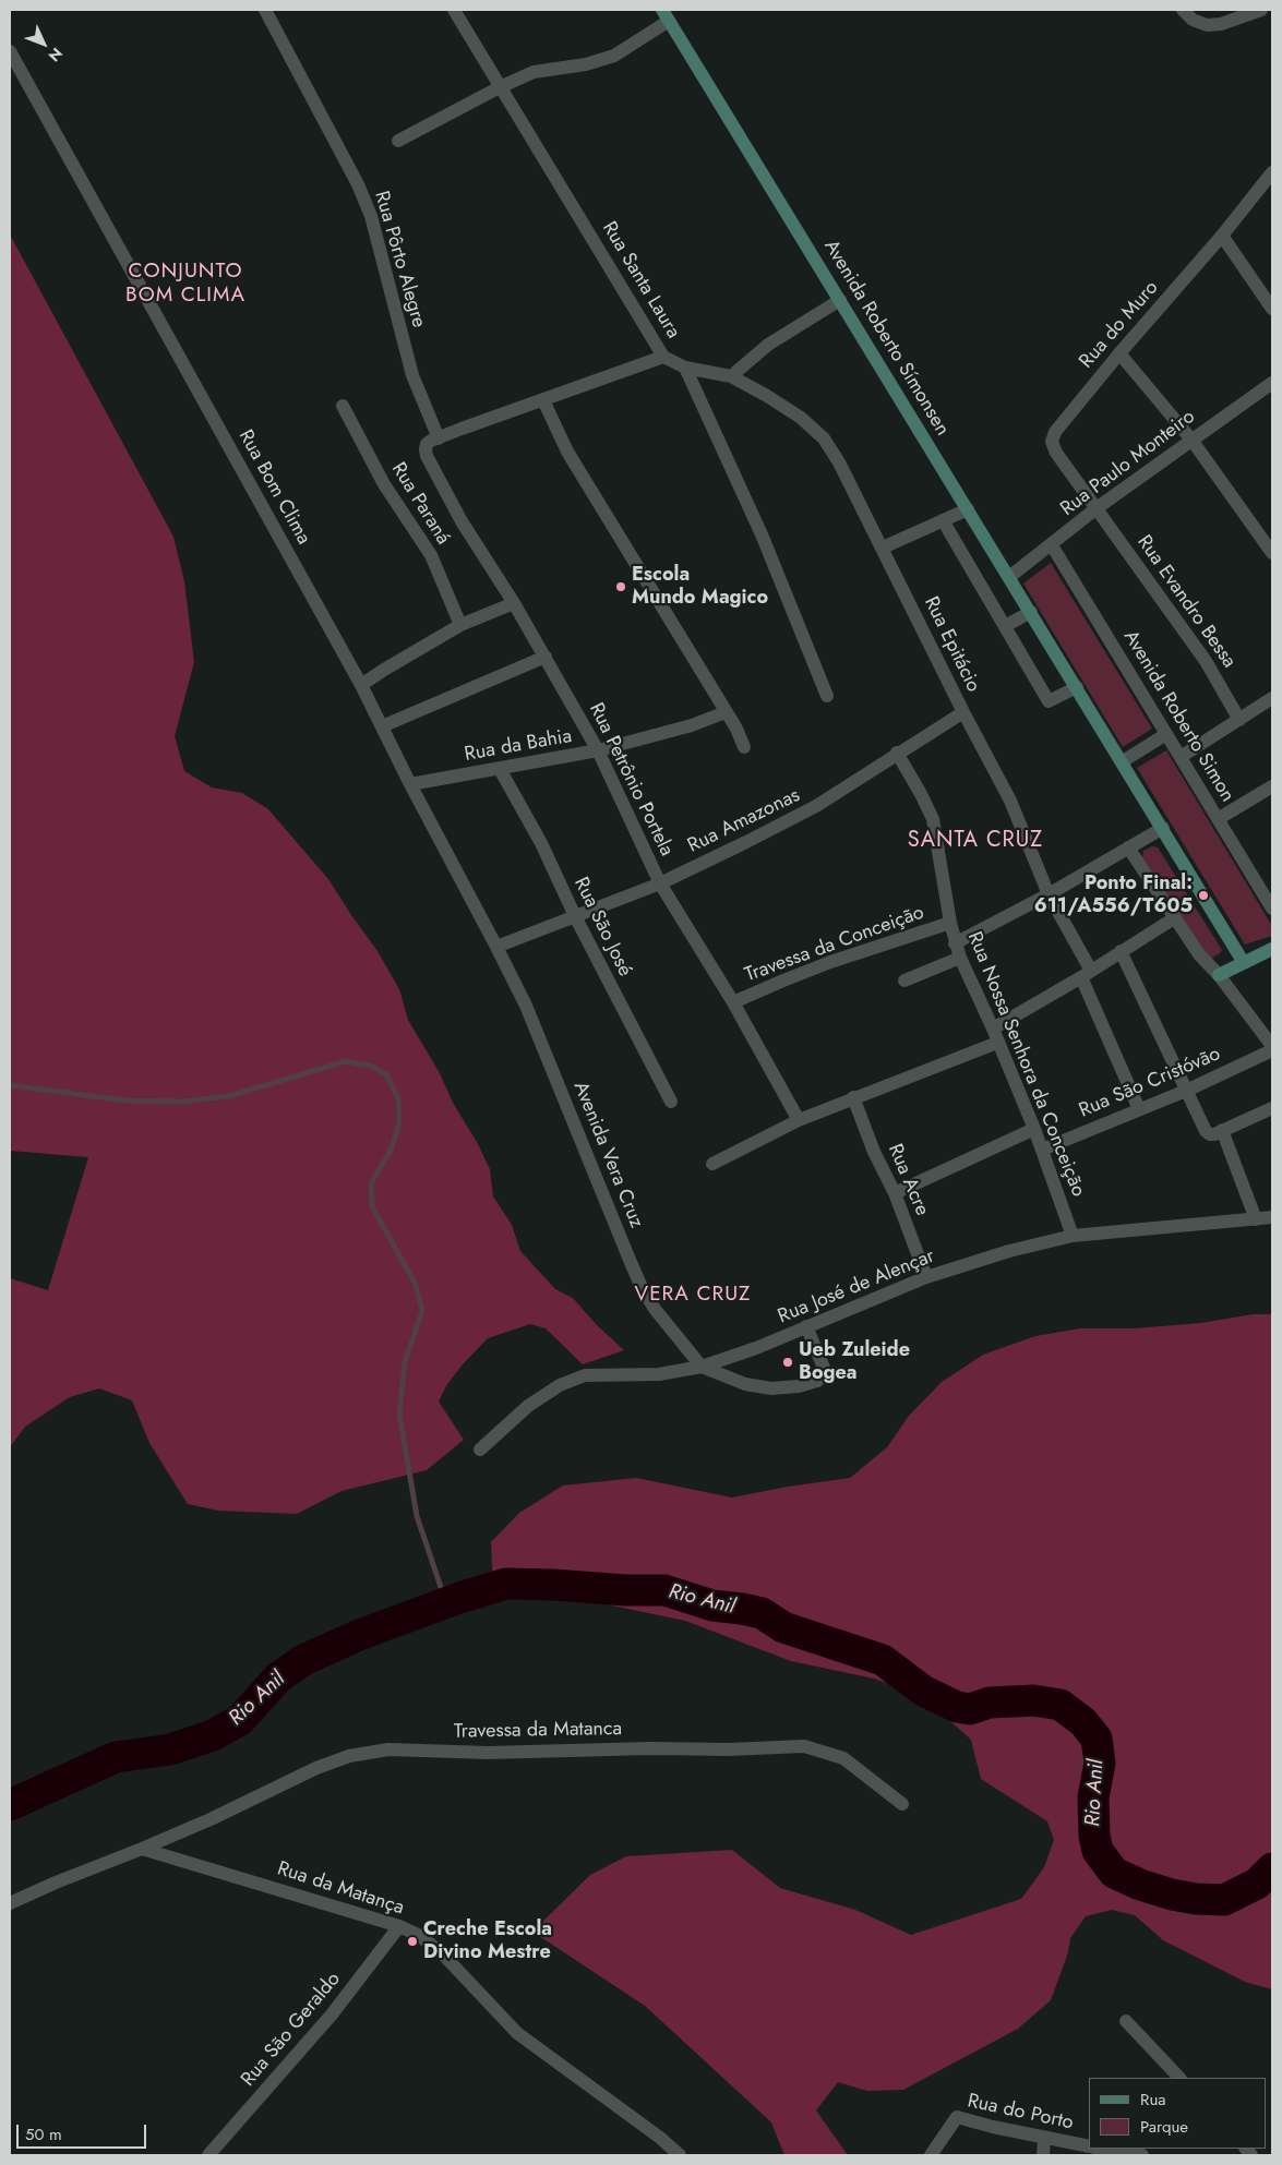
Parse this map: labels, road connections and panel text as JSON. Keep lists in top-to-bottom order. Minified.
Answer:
{"streets":{"street":["Rua Pôrto Alegre","Rua Santa Laura","Rua do Muro","Avenida Roberto Símonsen","Rua Paulo Monteiro","Rua Bom Clima","Rua Paraná","Rua Evandro Bessa","Rua Epitácio","Avenida Roberto Simon","Rua da Bahia","Rua Petrônio Portela","Rua Amazonas","Rua São José","Travessa da Conceição","Rua Nossa Senhora da Conceição","Rua São Cristóvão","Avenida Vera Cruz","Rua Acre","Rua José de Alençar","Travessa da Matanca","Rua da Matança","Rua São Geraldo","Rua do Porto"]},"crossings":[["Rua Pôrto Alegre","Rua Petrônio Portela"],["Rua Santa Laura","Rua Epitácio"],["Rua do Muro","Rua Paulo Monteiro"],["Rua do Muro","Rua Evandro Bessa"],["Avenida Roberto Símonsen","Rua Paulo Monteiro"],["Rua Paulo Monteiro","Rua Evandro Bessa"],["Rua Paulo Monteiro","Avenida Roberto Simon"],["Rua Bom Clima","Rua da Bahia"],["Rua Bom Clima","Rua Amazonas"],["Rua Bom Clima","Avenida Vera Cruz"],["Rua Epitácio","Rua Amazonas"],["Rua Epitácio","Rua São Cristóvão"],["Rua da Bahia","Rua Petrônio Portela"],["Rua da Bahia","Rua São José"],["Rua Petrônio Portela","Rua Amazonas"],["Rua Petrônio Portela","Travessa da Conceição"],["Rua Amazonas","Rua São José"],["Rua Amazonas","Rua Nossa Senhora da Conceição"],["Rua Amazonas","Avenida Vera Cruz"],["Travessa da Conceição","Rua Nossa Senhora da Conceição"],["Rua Nossa Senhora da Conceição","Rua São Cristóvão"],["Rua Nossa Senhora da Conceição","Rua José de Alençar"],["Avenida Vera Cruz","Rua José de Alençar"],["Rua Acre","Rua José de Alençar"],["Travessa da Matanca","Rua da Matança"],["Rua da Matança","Rua São Geraldo"]],"districts":["CONJUNTO BOM CLIMA","SANTA CRUZ","VERA CRUZ"],"water":["Rio Anil"],"places":["Escola Mundo Magico","Ponto Final: 611/A556/T605","Ueb Zuleide Bogea","Creche Escola Divino Mestre"],"legend":["Rua","Parque"],"scale_bar":"50 m","north":"bottom right"}
